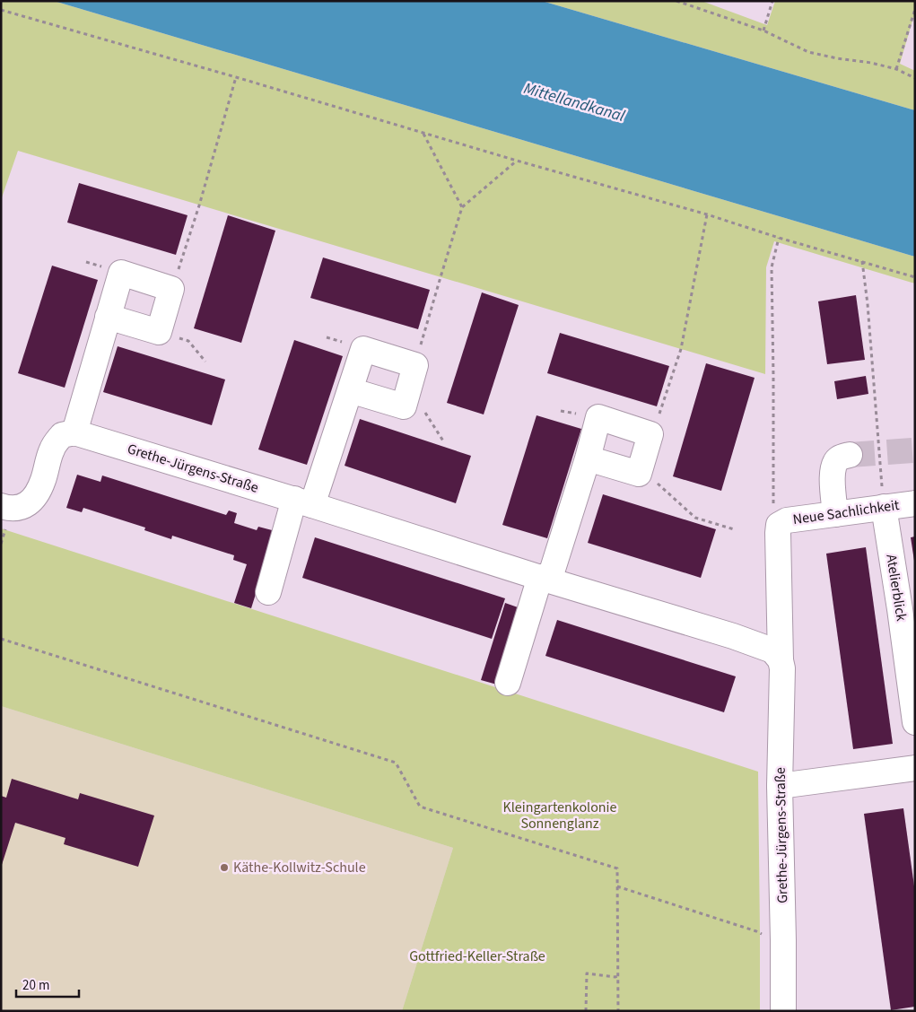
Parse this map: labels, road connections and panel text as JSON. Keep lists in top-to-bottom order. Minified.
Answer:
{"streets":{"street":["Grethe-Jürgens-Straße","Neue Sachlichkeit","Atelierblick"]},"crossings":[["Grethe-Jürgens-Straße","Neue Sachlichkeit"],["Neue Sachlichkeit","Atelierblick"]],"water":["Mittellandkanal"],"parks":["Kleingartenkolonie Sonnenglanz","Gottfried-Keller-Straße"],"places":["Käthe-Kollwitz-Schule"],"scale_bar":"20 m"}
